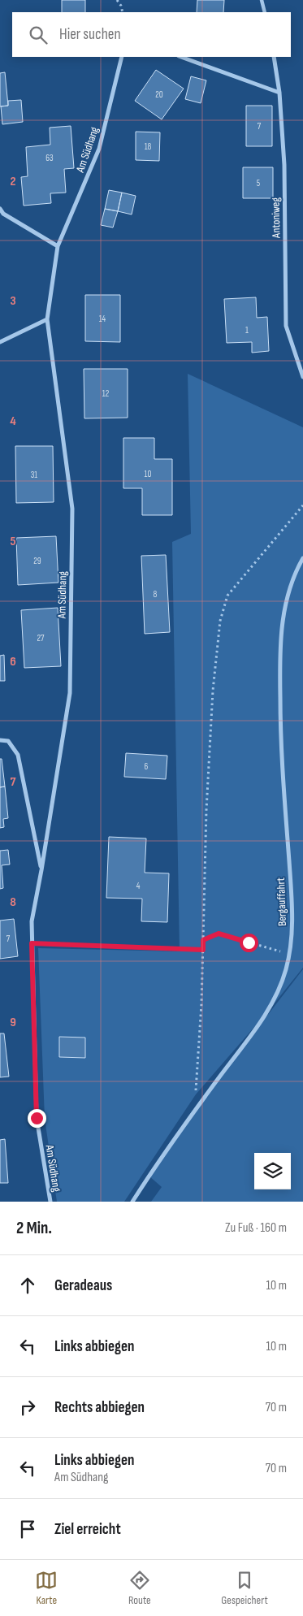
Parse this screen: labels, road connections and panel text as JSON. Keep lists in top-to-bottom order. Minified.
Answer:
{"streets":{"street":["Am Südhang","Antoniweg","Bergauffahrt"]},"house_numbers":["20","7","18","63","5","14","1","12","10","31","29","8","27","6","4","7"],"page":{"search":"Hier suchen","heading":["2 Min.","Zu Fuß · 160 m"],"list":[["Geradeaus","10 m"],["Links abbiegen","10 m"],["Rechts abbiegen","70 m"],["Links abbiegen","Am Südhang","70 m"],"Ziel erreicht"],"nav":["Karte","Route","Gespeichert"]},"grid":{"rows":["2","3","4","5","6","7","8","9"]}}
